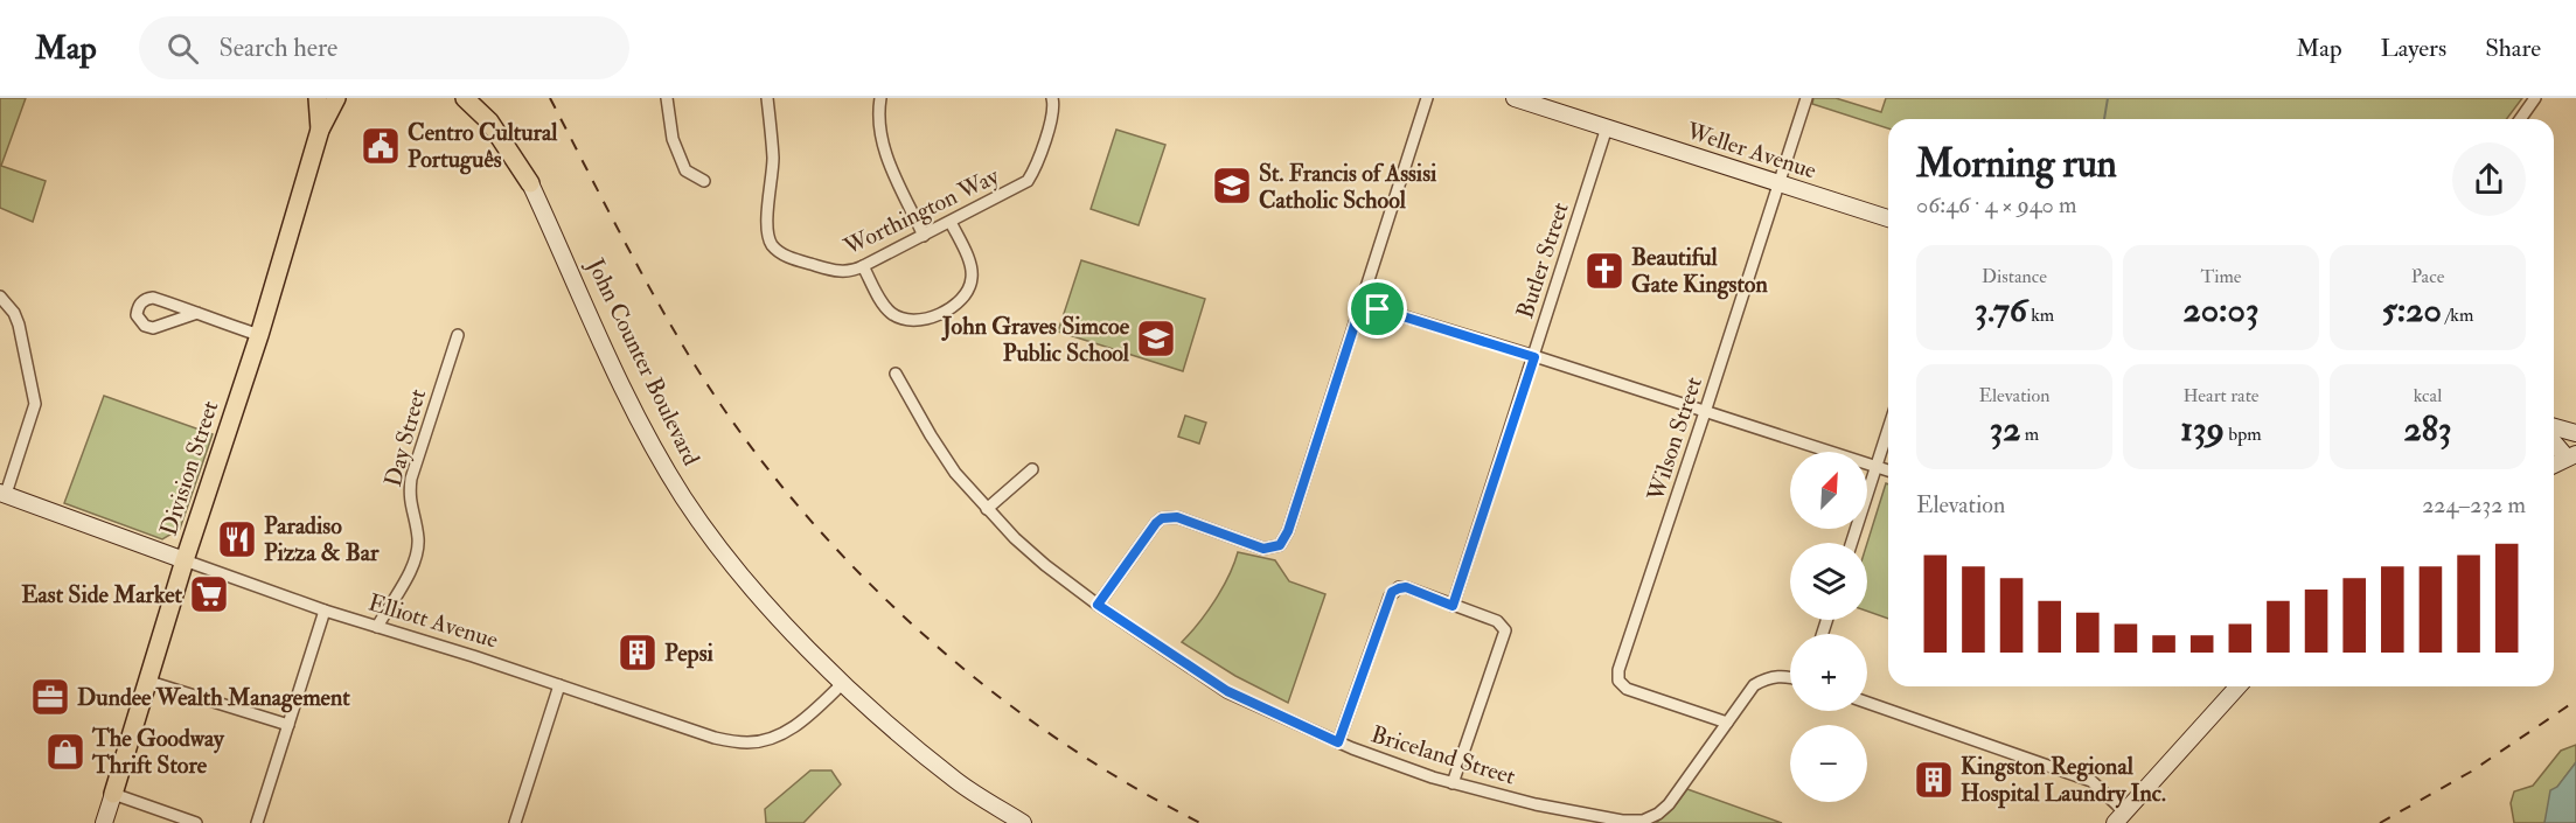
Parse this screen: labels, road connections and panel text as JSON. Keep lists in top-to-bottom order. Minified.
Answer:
{"streets":{"main road":["Weller Avenue","John Counter Boulevard","Division Street","Elliott Avenue"],"street":["Worthington Way","Butler Street","Day Street","Wilson Street","Briceland Street"]},"crossings":[["Weller Avenue","Butler Street"],["Weller Avenue","Wilson Street"],["John Counter Boulevard","Elliott Avenue"],["Day Street","Elliott Avenue"],["Wilson Street","Briceland Street"],["Division Street","Elliott Avenue"]],"places":{"public building":["Centro Cultural Português"],"school or university":["St. Francis of Assisi Catholic School","John Graves Simcoe Public School"],"church":["Beautiful Gate Kingston"],"restaurant":["Paradiso Pizza & Bar"],"supermarket":["East Side Market"],"building":["Pepsi","Kingston Regional Hospital Laundry Inc."],"office":["Dundee Wealth Management"],"shop":["The Goodway Thrift Store"]},"north":"top right","page":{"header":"Map","search":"Search here","nav":["Map","Layers","Share"],"heading":["Morning run","06:46 · 4 × 940 m"],"stats":[["Distance","3.76 km"],["Time","20:03"],["Pace","5:20 /km"],["Elevation","32 m"],["Heart rate","139 bpm"],["kcal","283"]],"map_buttons":["+","−"],"chart":["Elevation","224–232 m"]}}
